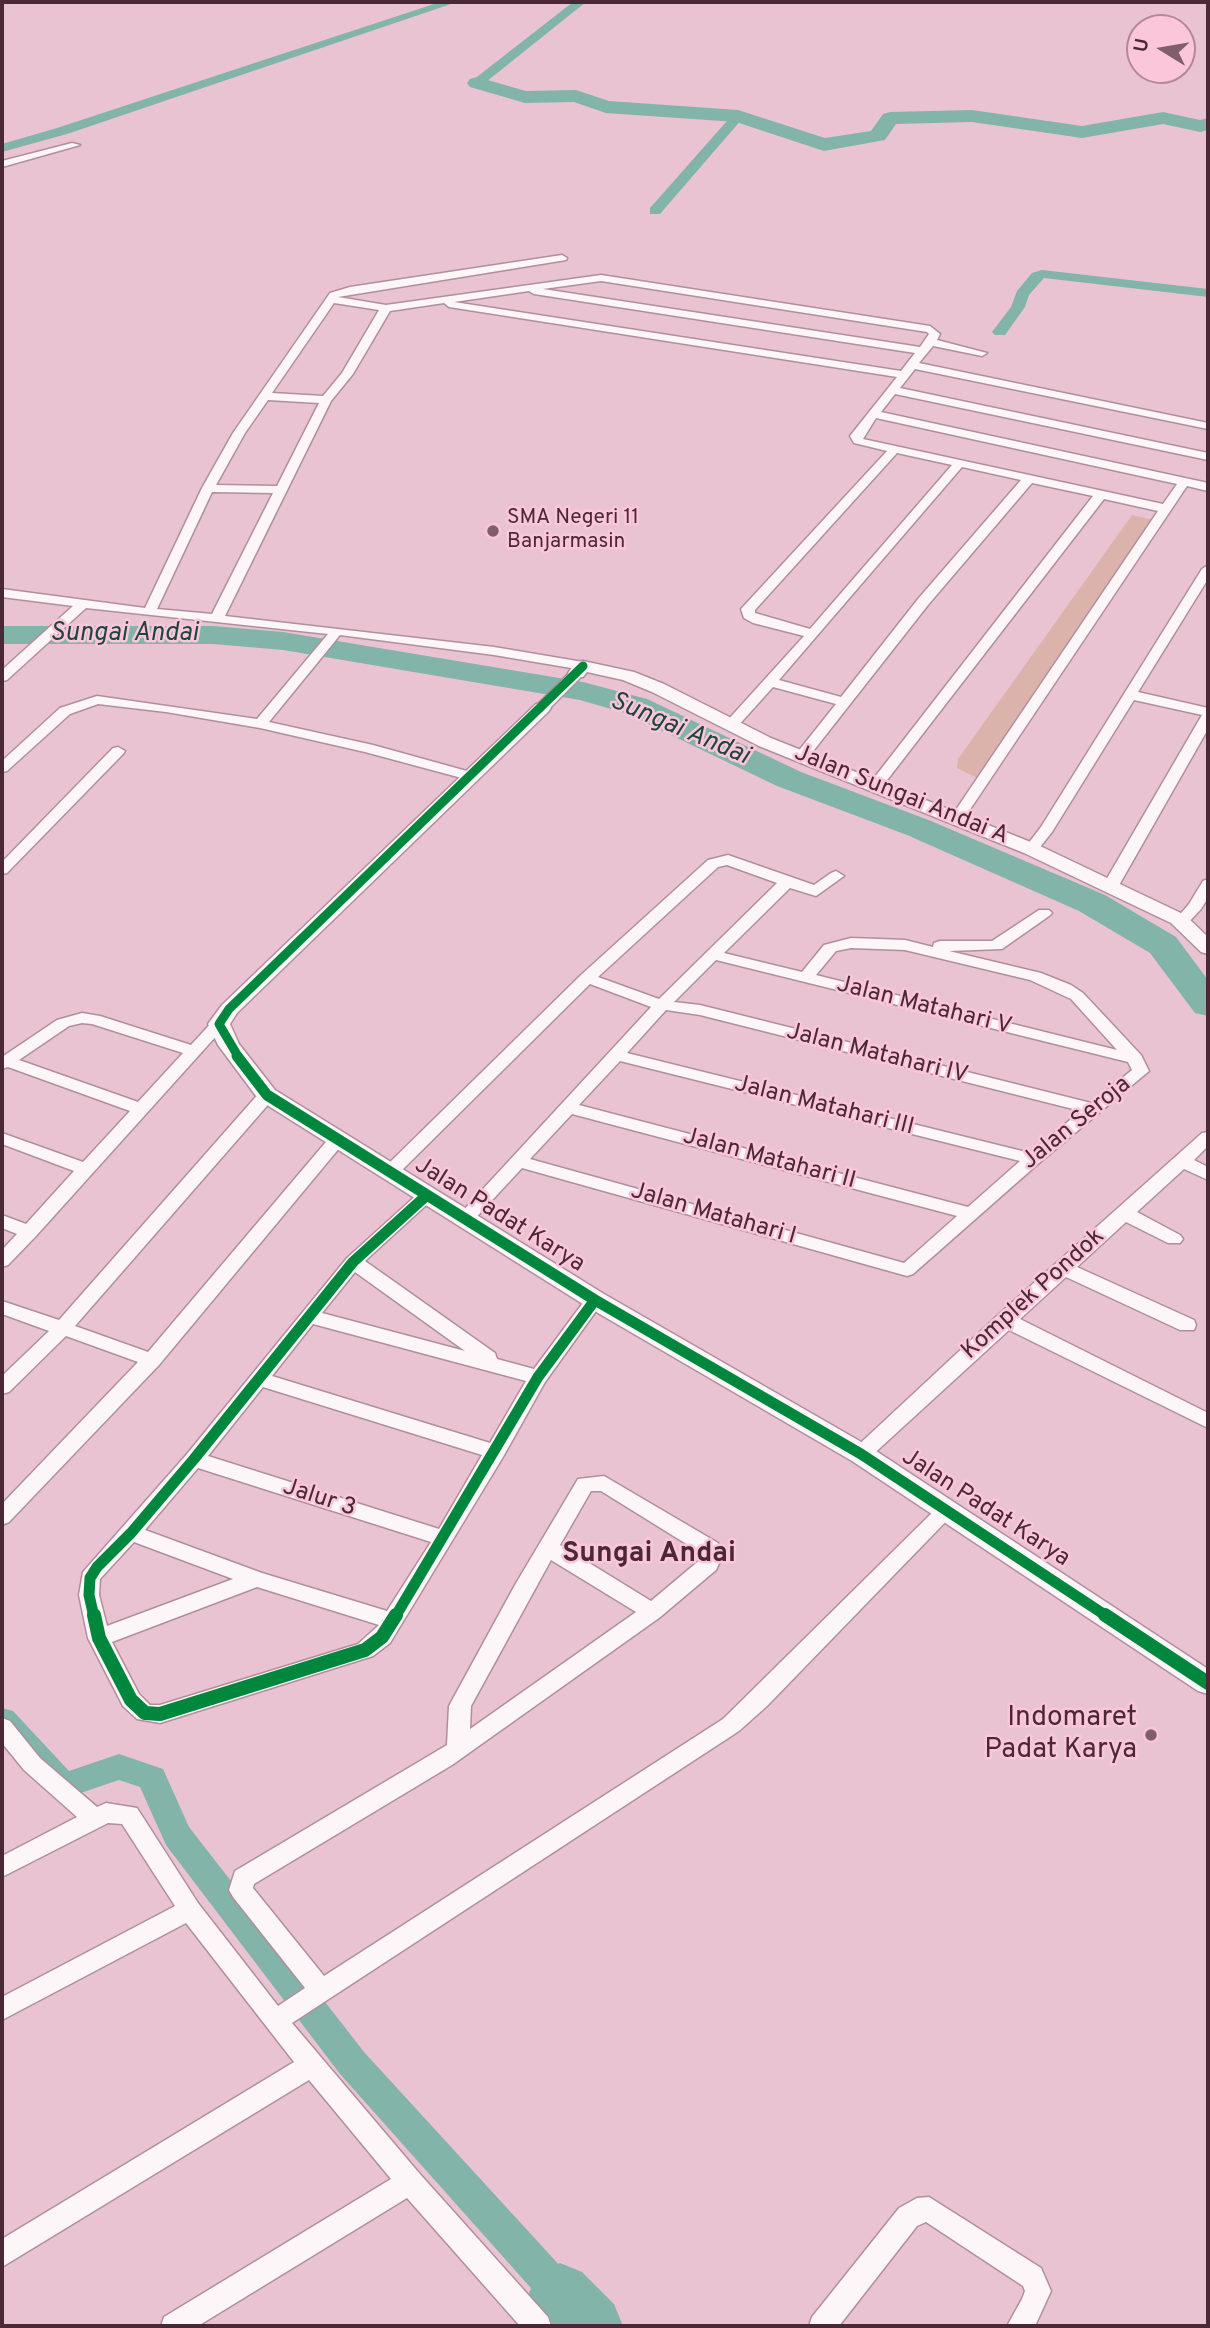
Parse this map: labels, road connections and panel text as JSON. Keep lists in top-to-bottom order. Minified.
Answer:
{"streets":{"street":["Jalan Sungai Andai A","Jalan Matahari V","Jalan Matahari IV","Jalan Matahari III","Jalan Seroja","Jalan Matahari II","Jalan Matahari I","Jalan Padat Karya","Komplek Pondok","Jalur 3"]},"crossings":[["Jalan Matahari V","Jalan Seroja"],["Jalan Matahari IV","Jalan Seroja"],["Jalan Matahari III","Jalan Seroja"],["Jalan Seroja","Jalan Matahari II"],["Jalan Seroja","Jalan Matahari I"],["Jalan Padat Karya","Komplek Pondok"]],"districts":["Sungai Andai"],"water":["Sungai Andai"],"places":["SMA Negeri 11 Banjarmasin","Indomaret Padat Karya"],"north":"left"}
